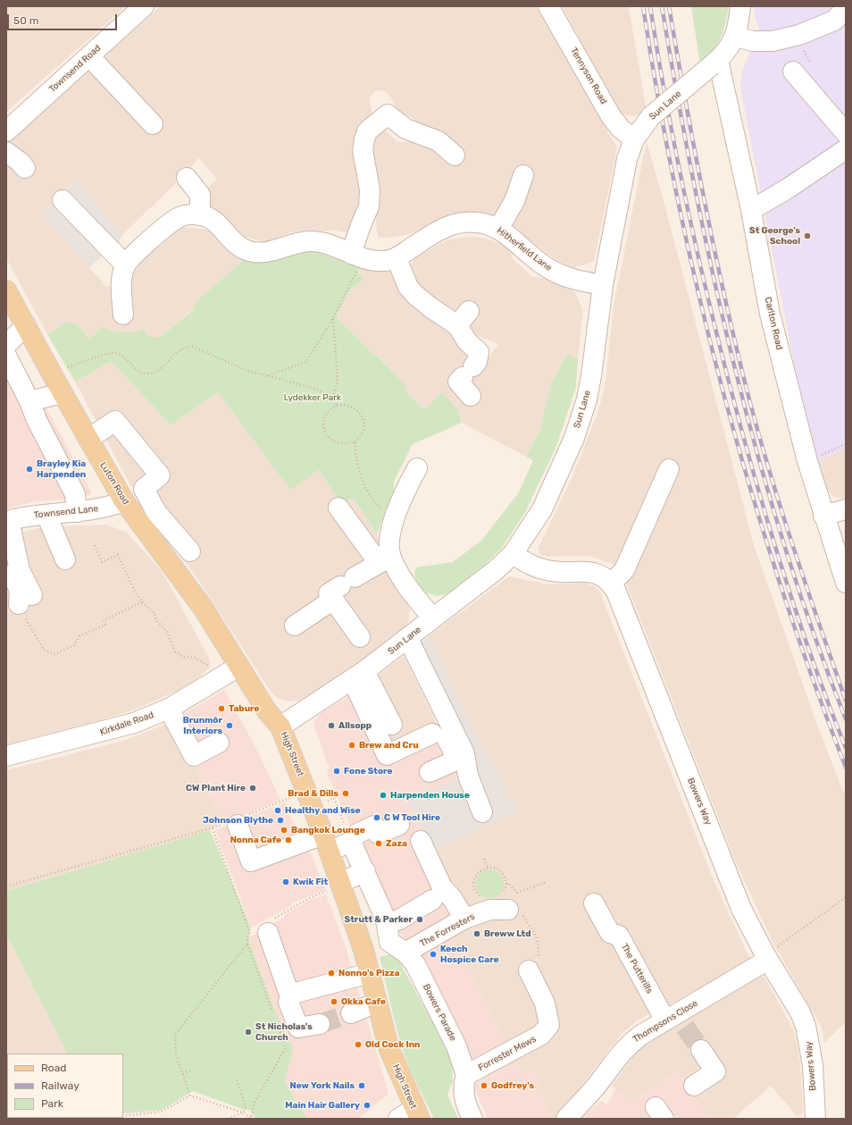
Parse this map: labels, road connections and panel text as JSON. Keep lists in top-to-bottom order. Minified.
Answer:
{"streets":{"main road":["Luton Road","High Street"],"street":["Townsend Road","Tennyson Road","Sun Lane","Hitherfield Lane","Carlton Road","Townsend Lane","Kirkdale Road","Bowers Way","The Forresters","The Putterills","Bowers Parade","Thompsons Close","Forrester Mews"]},"crossings":[["Tennyson Road","Sun Lane"],["Sun Lane","Hitherfield Lane"],["Sun Lane","Carlton Road"],["Sun Lane","High Street"],["Sun Lane","Bowers Way"],["Luton Road","Townsend Lane"],["Luton Road","Kirkdale Road"],["Luton Road","High Street"],["Kirkdale Road","High Street"],["Bowers Way","Thompsons Close"],["The Forresters","Bowers Parade"],["The Putterills","Thompsons Close"],["Bowers Parade","Forrester Mews"]],"parks":["Lydekker Park"],"places":["St George's School","Brayley Kia Harpenden","Tabure","Brunmôr Interiors","Allsopp","Brew and Cru","Fone Store","CW Plant Hire","Brad & Dills","Harpenden House","Healthy and Wise","C W Tool Hire","Johnson Blythe","Bangkok Lounge","Nonna Cafe","Zaza","Kwik Fit","Strutt & Parker","Breww Ltd","Keech Hospice Care","Nonno's Pizza","Okka Cafe","St Nicholas's Church","Old Cock Inn","New York Nails","Godfrey's","Main Hair Gallery"],"legend":["Road","Railway","Park"],"scale_bar":"50 m"}
